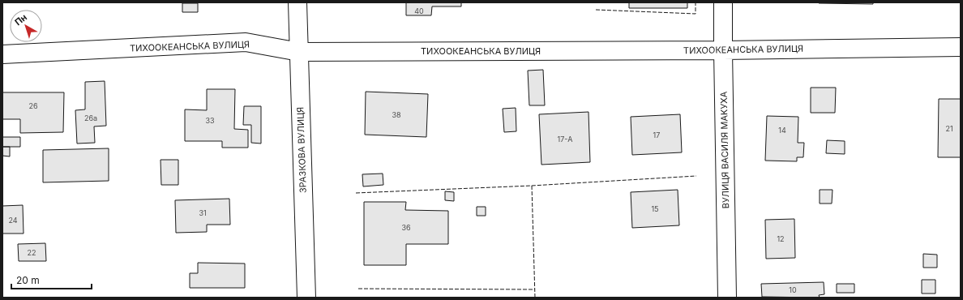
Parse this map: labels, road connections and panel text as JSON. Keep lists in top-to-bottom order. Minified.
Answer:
{"streets":{"street":["ТИХООКЕАНСЬКА ВУЛИЦЯ","ЗРАЗКОВА ВУЛИЦЯ","ВУЛИЦЯ ВАСИЛЯ МАКУХА"]},"crossings":[["ТИХООКЕАНСЬКА ВУЛИЦЯ","ЗРАЗКОВА ВУЛИЦЯ"],["ТИХООКЕАНСЬКА ВУЛИЦЯ","ВУЛИЦЯ ВАСИЛЯ МАКУХА"]],"house_numbers":["40","26","38","26а","33","21","14","17","17-А","15","31","24","36","12","22","10"],"scale_bar":"20 m","north":"top left"}
